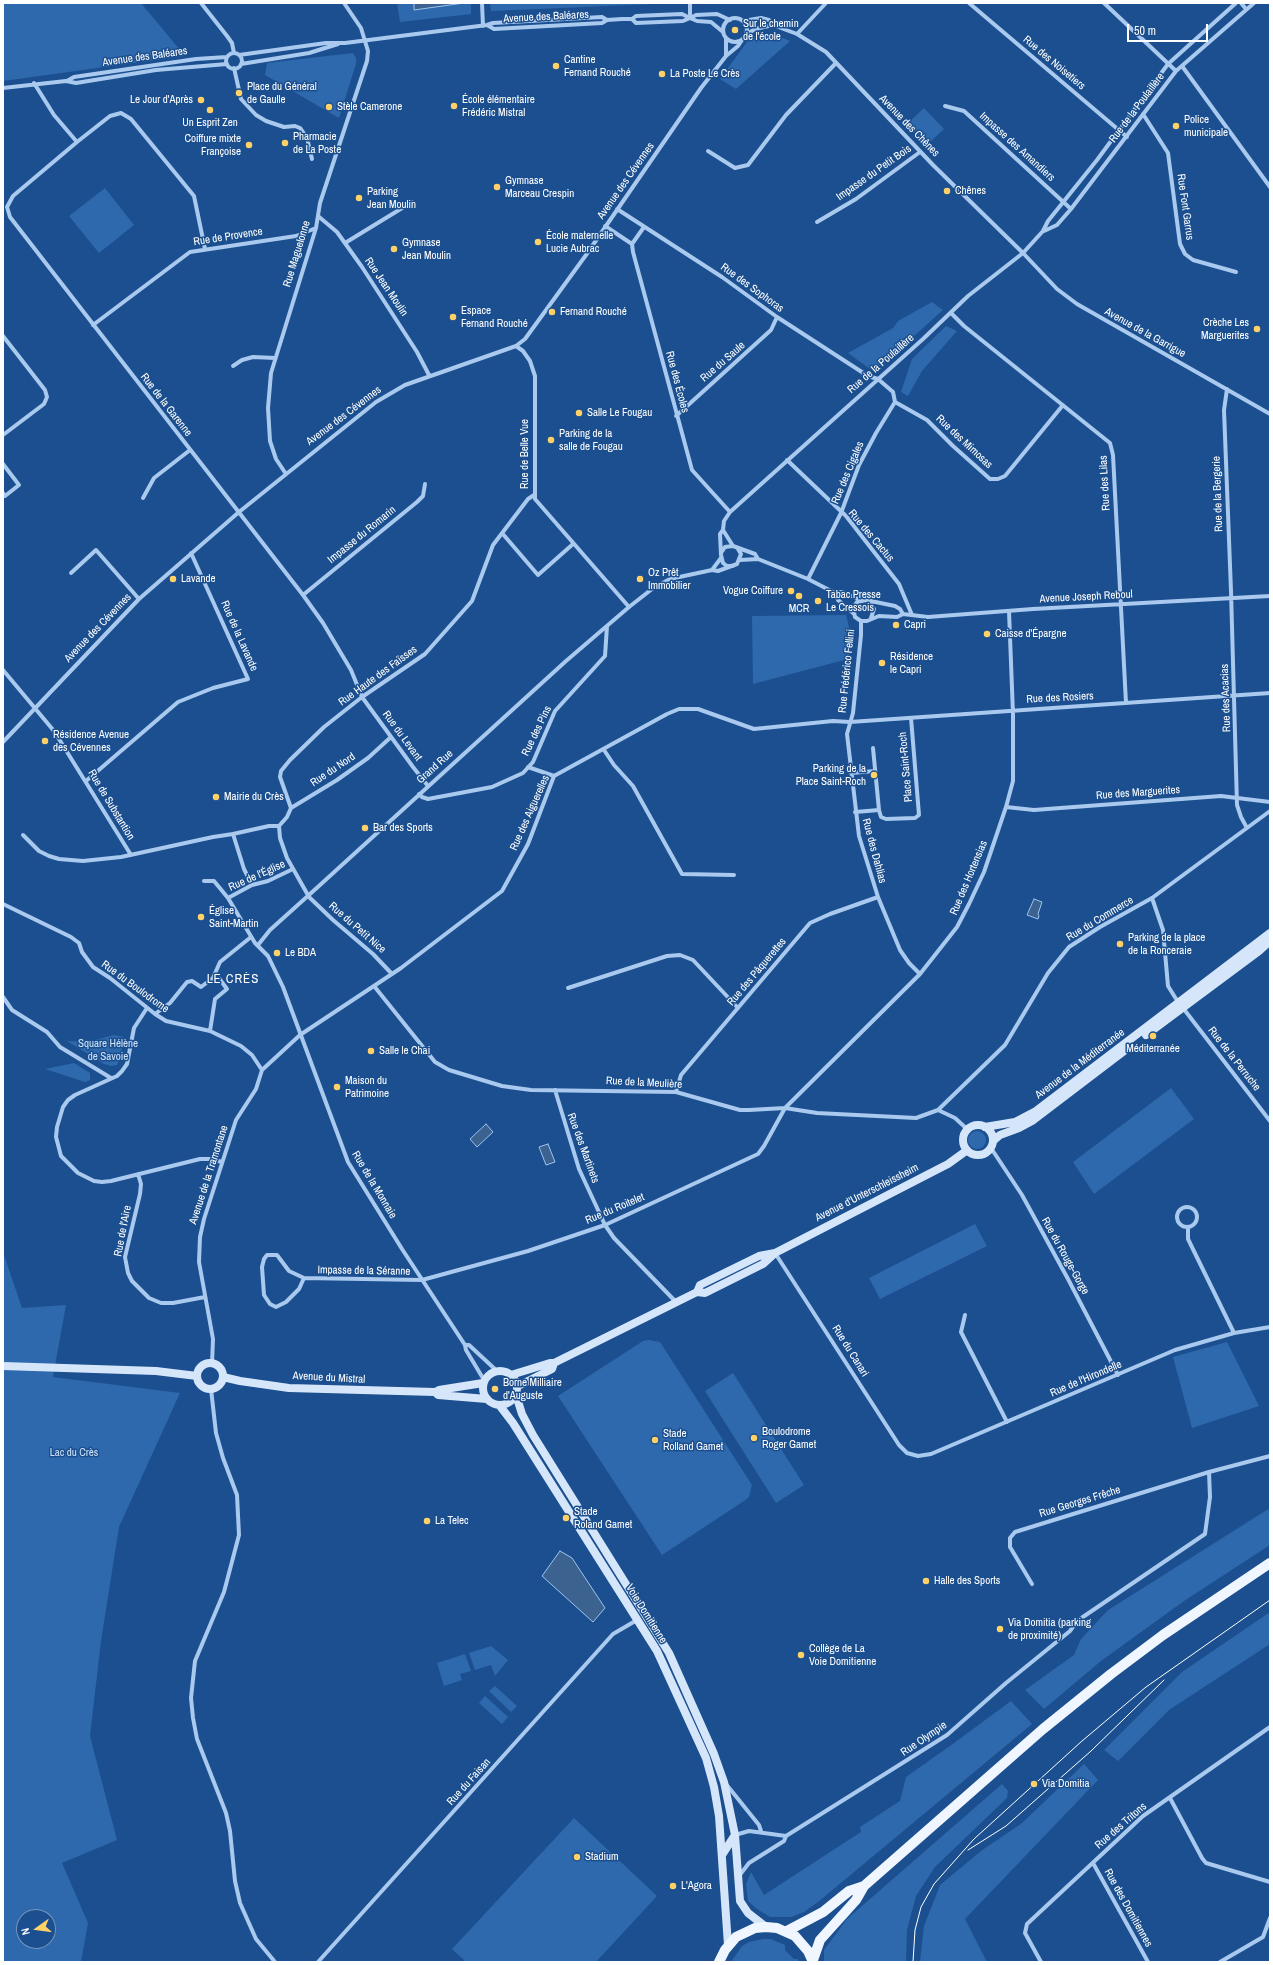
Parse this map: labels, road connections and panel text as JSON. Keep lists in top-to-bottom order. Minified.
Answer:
{"streets":{"street":["Avenue des Baléares","Rue des Noisetiers","Rue de la Poulaillère","Avenue des Chênes","Impasse des Amandiers","Impasse du Petit Bois","Avenue des Cévennes","Rue Font Garrus","Rue de Provence","Rue Maguelonne","Rue Jean Moulin","Rue des Sophoras","Avenue de la Garrigue","Rue du Saule","Rue des Écoles","Rue de la Garenne","Rue des Mimosas","Rue de Belle Vue","Rue des Cigales","Rue des Lilas","Rue de la Bergerie","Impasse du Romarin","Rue des Cactus","Avenue Joseph Reboul","Rue de la Lavande","Rue Frédérico Fellini","Rue Haute des Faïsses","Rue des Rosiers","Rue des Acacias","Rue des Pins","Rue du Levant","Grand Rue","Place Saint-Roch","Rue du Nord","Rue des Marguerites","Rue de Substantion","Rue des Aiguerelles","Rue des Dahlias","Rue de l'Église","Rue des Hortensias","Rue du Commerce","Rue du Petit Nice","Rue des Pâquerettes","Rue du Boulodrome","Rue de la Perruche","Avenue de la Méditerranée","Rue de la Meulière","Rue des Martinets","Avenue de la Tramontane","Rue de la Monnaie","Avenue d'Unterschleissheim","Rue du Roitelet","Rue de l'Aire","Rue du Rouge-Gorge","Impasse de la Séranne","Rue du Canari","Avenue du Mistral","Rue de l'Hirondelle","Rue Georges Frêche","Voie Domitienne","Rue Olympie","Rue du Faisan","Rue des Tritons","Rue des Domitiennes"]},"crossings":[["Avenue des Baléares","Avenue des Chênes"],["Avenue des Baléares","Avenue des Cévennes"],["Avenue des Baléares","Rue Maguelonne"],["Rue des Noisetiers","Rue de la Poulaillère"],["Rue de la Poulaillère","Avenue des Chênes"],["Rue de la Poulaillère","Impasse des Amandiers"],["Rue de la Poulaillère","Rue Font Garrus"],["Rue de la Poulaillère","Rue des Sophoras"],["Rue de la Poulaillère","Avenue de la Garrigue"],["Rue de la Poulaillère","Rue des Écoles"],["Rue de la Poulaillère","Rue des Lilas"],["Rue de la Poulaillère","Rue des Cactus"],["Avenue des Chênes","Impasse du Petit Bois"],["Avenue des Chênes","Avenue des Cévennes"],["Avenue des Chênes","Avenue de la Garrigue"],["Avenue des Cévennes","Rue Maguelonne"],["Avenue des Cévennes","Rue Jean Moulin"],["Avenue des Cévennes","Rue des Sophoras"],["Avenue des Cévennes","Rue de la Garenne"],["Avenue des Cévennes","Rue de Belle Vue"],["Avenue des Cévennes","Rue de la Lavande"],["Avenue des Cévennes","Rue de Substantion"],["Rue de Provence","Rue Maguelonne"],["Rue de Provence","Rue de la Garenne"],["Rue Maguelonne","Rue Jean Moulin"],["Rue des Sophoras","Rue du Saule"],["Avenue de la Garrigue","Rue de la Bergerie"],["Rue du Saule","Rue des Écoles"],["Rue de la Garenne","Impasse du Romarin"],["Rue de la Garenne","Rue Haute des Faïsses"],["Rue de la Garenne","Rue du Levant"],["Rue des Mimosas","Rue des Cigales"],["Rue des Mimosas","Rue des Lilas"],["Rue de Belle Vue","Rue Haute des Faïsses"],["Rue de Belle Vue","Grand Rue"],["Rue des Cigales","Rue des Cactus"],["Rue des Lilas","Avenue Joseph Reboul"],["Rue des Lilas","Rue des Rosiers"],["Rue de la Bergerie","Avenue Joseph Reboul"],["Rue de la Bergerie","Rue des Acacias"],["Rue des Cactus","Avenue Joseph Reboul"],["Avenue Joseph Reboul","Rue Frédérico Fellini"],["Avenue Joseph Reboul","Rue des Acacias"],["Avenue Joseph Reboul","Rue des Hortensias"],["Rue de la Lavande","Rue de Substantion"],["Rue Frédérico Fellini","Rue des Rosiers"],["Rue Frédérico Fellini","Rue des Aiguerelles"],["Rue Frédérico Fellini","Rue des Dahlias"],["Rue Haute des Faïsses","Rue du Levant"],["Rue Haute des Faïsses","Rue du Nord"],["Rue des Rosiers","Rue des Acacias"],["Rue des Rosiers","Place Saint-Roch"],["Rue des Rosiers","Rue des Aiguerelles"],["Rue des Rosiers","Rue des Dahlias"],["Rue des Rosiers","Rue des Hortensias"],["Rue des Acacias","Rue des Marguerites"],["Rue des Acacias","Rue du Commerce"],["Rue des Pins","Grand Rue"],["Rue du Levant","Grand Rue"],["Rue du Levant","Rue du Nord"],["Grand Rue","Rue du Petit Nice"],["Grand Rue","Rue de la Monnaie"],["Rue des Marguerites","Rue des Hortensias"],["Rue des Aiguerelles","Rue des Dahlias"],["Rue des Aiguerelles","Rue du Petit Nice"],["Rue des Aiguerelles","Rue du Boulodrome"],["Rue des Aiguerelles","Rue de la Meulière"],["Rue des Aiguerelles","Avenue de la Tramontane"],["Rue des Aiguerelles","Rue de la Monnaie"],["Rue des Dahlias","Rue des Hortensias"],["Rue des Dahlias","Rue des Pâquerettes"],["Rue de l'Église","Rue du Petit Nice"],["Rue de l'Église","Rue de la Monnaie"],["Rue des Hortensias","Rue de la Meulière"],["Rue des Hortensias","Rue du Roitelet"],["Rue du Commerce","Rue de la Perruche"],["Rue du Commerce","Rue de la Meulière"],["Rue des Pâquerettes","Rue de la Meulière"],["Rue du Boulodrome","Avenue de la Tramontane"],["Rue de la Perruche","Avenue de la Méditerranée"],["Avenue de la Méditerranée","Avenue d'Unterschleissheim"],["Avenue de la Méditerranée","Rue du Rouge-Gorge"],["Rue de la Meulière","Rue des Martinets"],["Rue de la Meulière","Rue du Roitelet"],["Rue des Martinets","Avenue d'Unterschleissheim"],["Rue des Martinets","Rue du Roitelet"],["Avenue de la Tramontane","Rue de l'Aire"],["Avenue de la Tramontane","Avenue du Mistral"],["Rue de la Monnaie","Avenue d'Unterschleissheim"],["Rue de la Monnaie","Rue du Roitelet"],["Rue de la Monnaie","Impasse de la Séranne"],["Rue de la Monnaie","Avenue du Mistral"],["Rue de la Monnaie","Voie Domitienne"],["Avenue d'Unterschleissheim","Rue du Rouge-Gorge"],["Avenue d'Unterschleissheim","Rue du Canari"],["Avenue d'Unterschleissheim","Avenue du Mistral"],["Avenue d'Unterschleissheim","Voie Domitienne"],["Rue du Roitelet","Impasse de la Séranne"],["Rue du Rouge-Gorge","Rue de l'Hirondelle"],["Rue du Canari","Rue de l'Hirondelle"],["Avenue du Mistral","Voie Domitienne"],["Rue Georges Frêche","Rue Olympie"],["Voie Domitienne","Rue Olympie"],["Voie Domitienne","Rue du Faisan"],["Rue des Tritons","Rue des Domitiennes"]],"districts":["LE CRÈS"],"parks":["Square Hélène de Savoie","Lac du Crès"],"places":["Sur le chemin de l'école","Cantine Fernand Rouché","La Poste Le Crès","Place du Général de Gaulle","Le Jour d'Après","École élémentaire Frédéric Mistral","Stèle Camerone","Un Esprit Zen","Police municipale","Pharmacie de La Poste","Coiffure mixte Françoise","Gymnase Marceau Crespin","Chênes","Parking Jean Moulin","École maternelle Lucie Aubrac","Gymnase Jean Moulin","Fernand Rouché","Espace Fernand Rouché","Crèche Les Marguerites","Salle Le Fougau","Parking de la salle de Fougau","Lavande","Oz Prêt Immobilier","Vogue Coiffure","MCR","Tabac Presse Le Cressois","Capri","Caisse d'Épargne","Résidence le Capri","Résidence Avenue des Cévennes","Parking de la Place Saint-Roch","Mairie du Crès","Bar des Sports","Église Saint-Martin","Parking de la place de la Ronceraie","Le BDA","Méditerranée","Salle le Chai","Maison du Patrimoine","Borne Milliaire d'Auguste","Boulodrome Roger Gamet","Stade Rolland Gamet","Stade Roland Gamet","La Telec","Halle des Sports","Via Domitia (parking de proximité)","Collège de La Voie Domitienne","Via Domitia","Stadium","L'Agora"],"scale_bar":"50 m","north":"left"}
